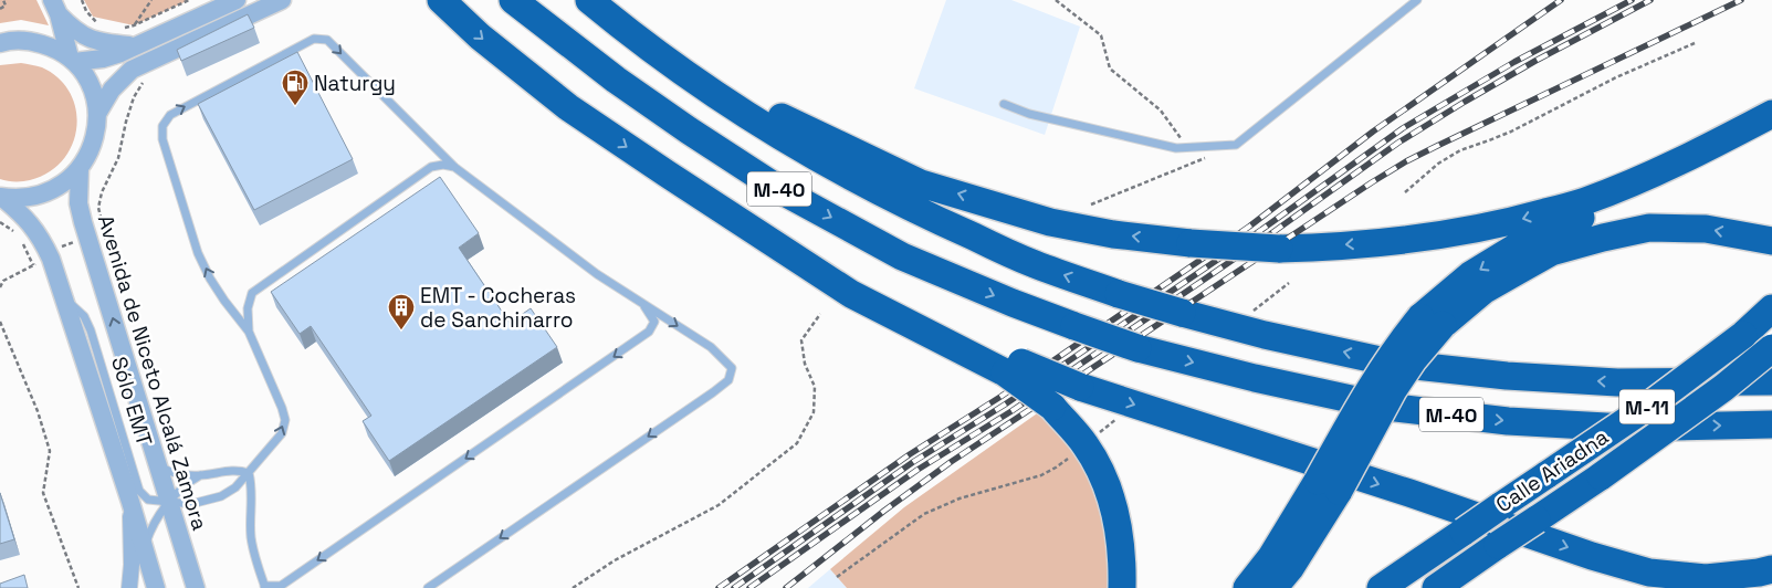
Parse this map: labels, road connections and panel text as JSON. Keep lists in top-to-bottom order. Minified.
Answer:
{"streets":{"highway":["M-40","M-11","Calle Ariadna"],"street":["Avenida de Niceto Alcalá Zamora"],"lane":["Sólo EMT"]},"crossings":[["Avenida de Niceto Alcalá Zamora","Sólo EMT"]],"places":{"fuel station":["Naturgy"],"building":["EMT - Cocheras de Sanchinarro"]}}
